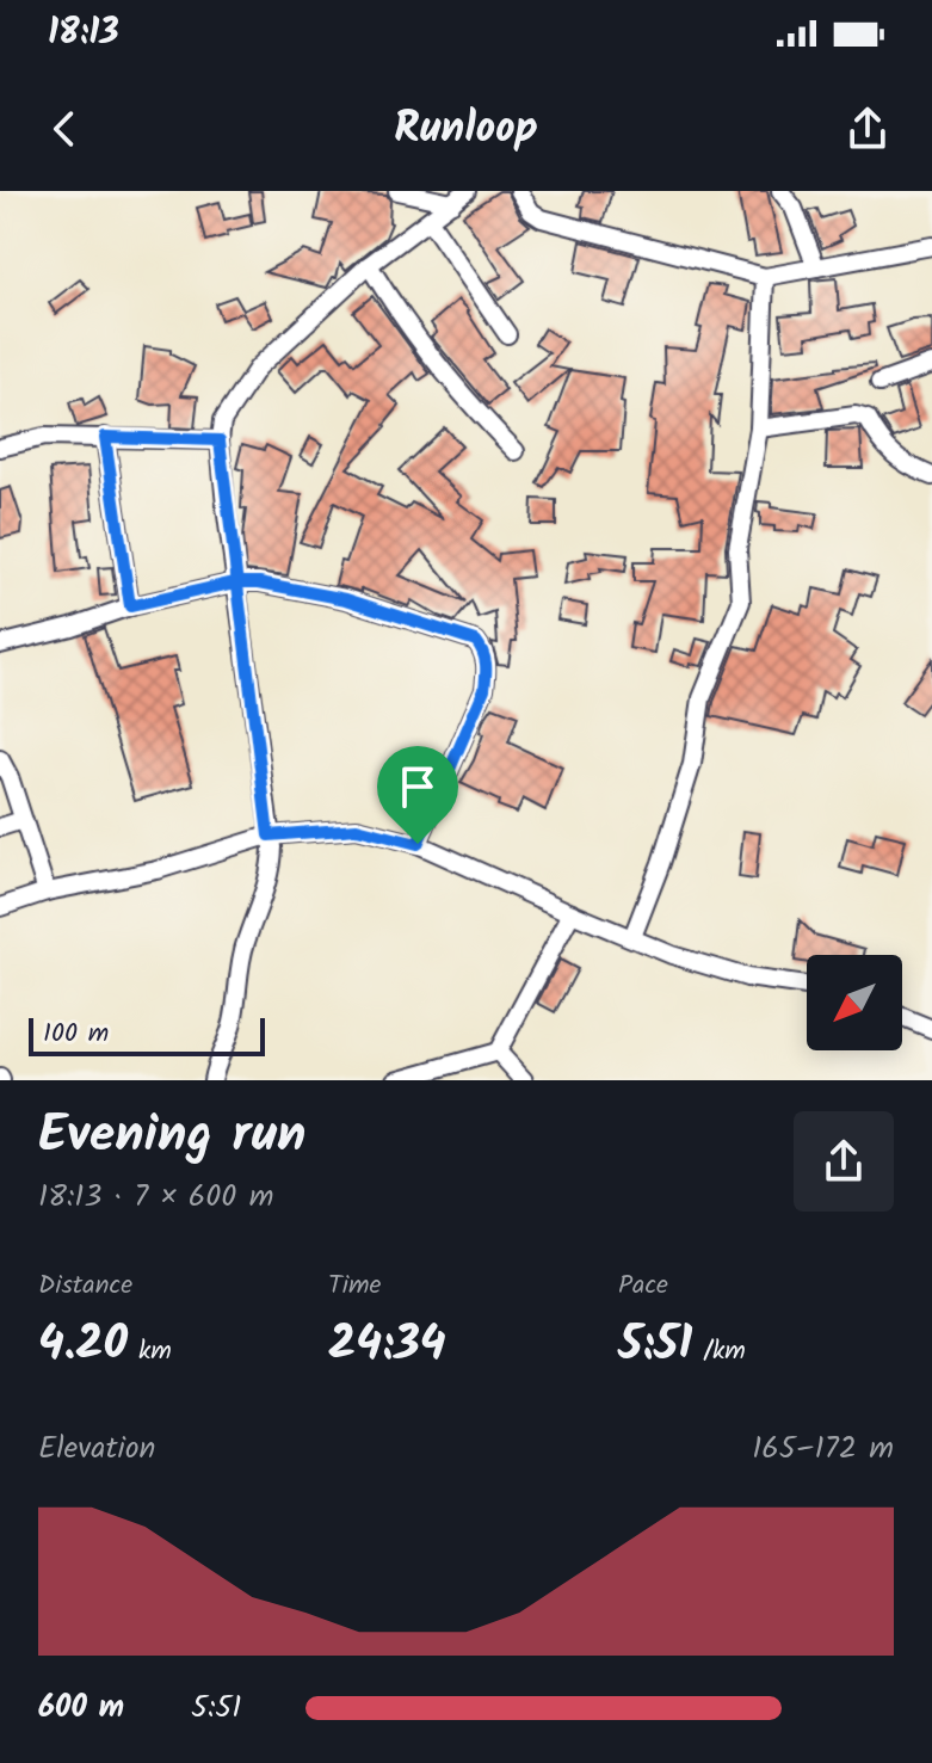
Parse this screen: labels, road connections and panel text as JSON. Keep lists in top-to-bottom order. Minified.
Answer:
{"scale_bar":"100 m","north":"bottom left","page":{"status":"18:13","header":"Runloop","scale":"100 m","heading":["Evening run","18:13 · 7 × 600 m"],"stats":[["Distance","4.20 km"],["Time","24:34"],["Pace","5:51 /km"]],"chart":["Elevation","165–172 m"],"list":[{"name":"600 m","note":"5:51"}]}}
